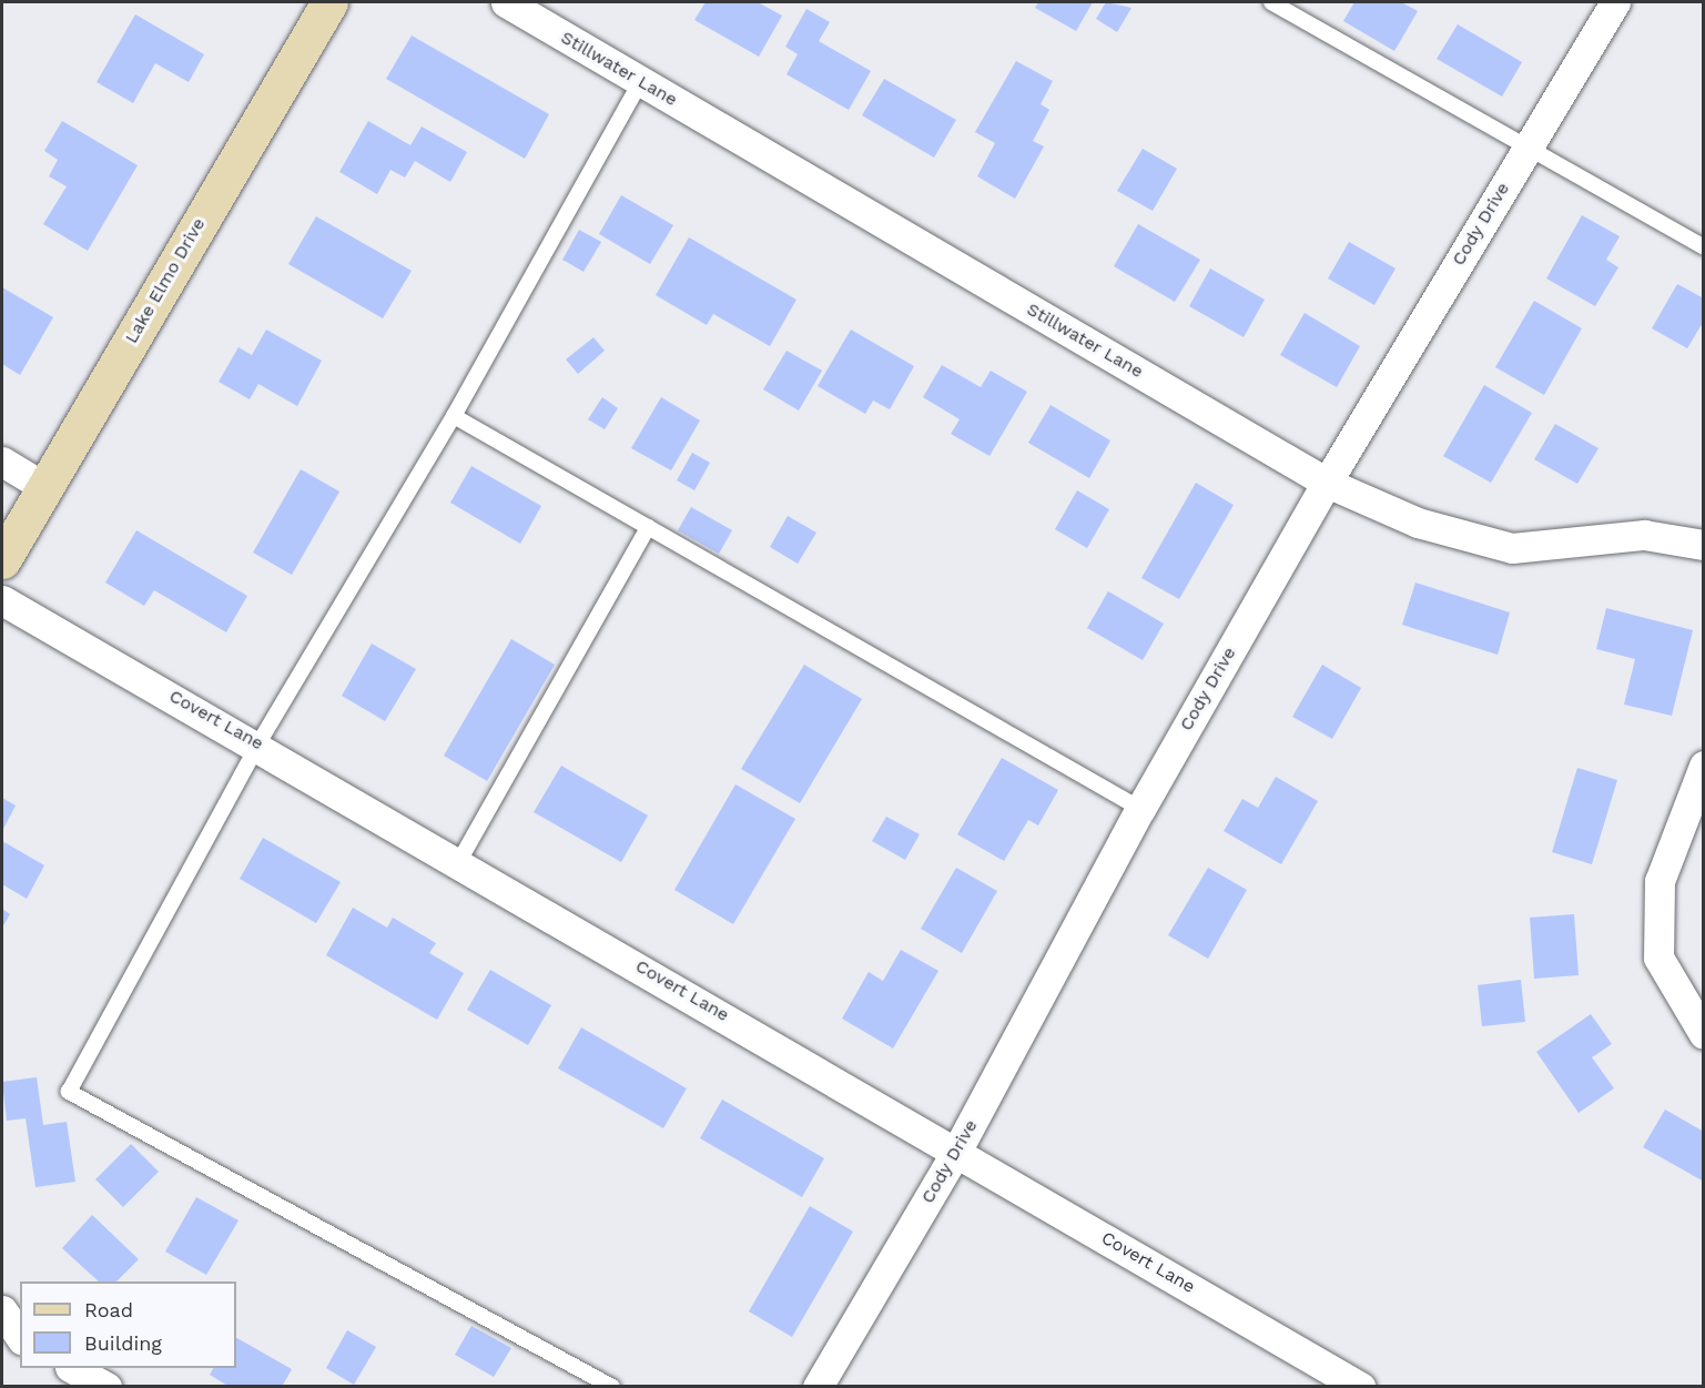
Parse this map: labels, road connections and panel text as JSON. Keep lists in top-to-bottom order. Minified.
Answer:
{"streets":{"street":["Stillwater Lane","Cody Drive","Lake Elmo Drive","Covert Lane"]},"crossings":[["Stillwater Lane","Cody Drive"],["Cody Drive","Covert Lane"]],"legend":["Road","Building"]}
